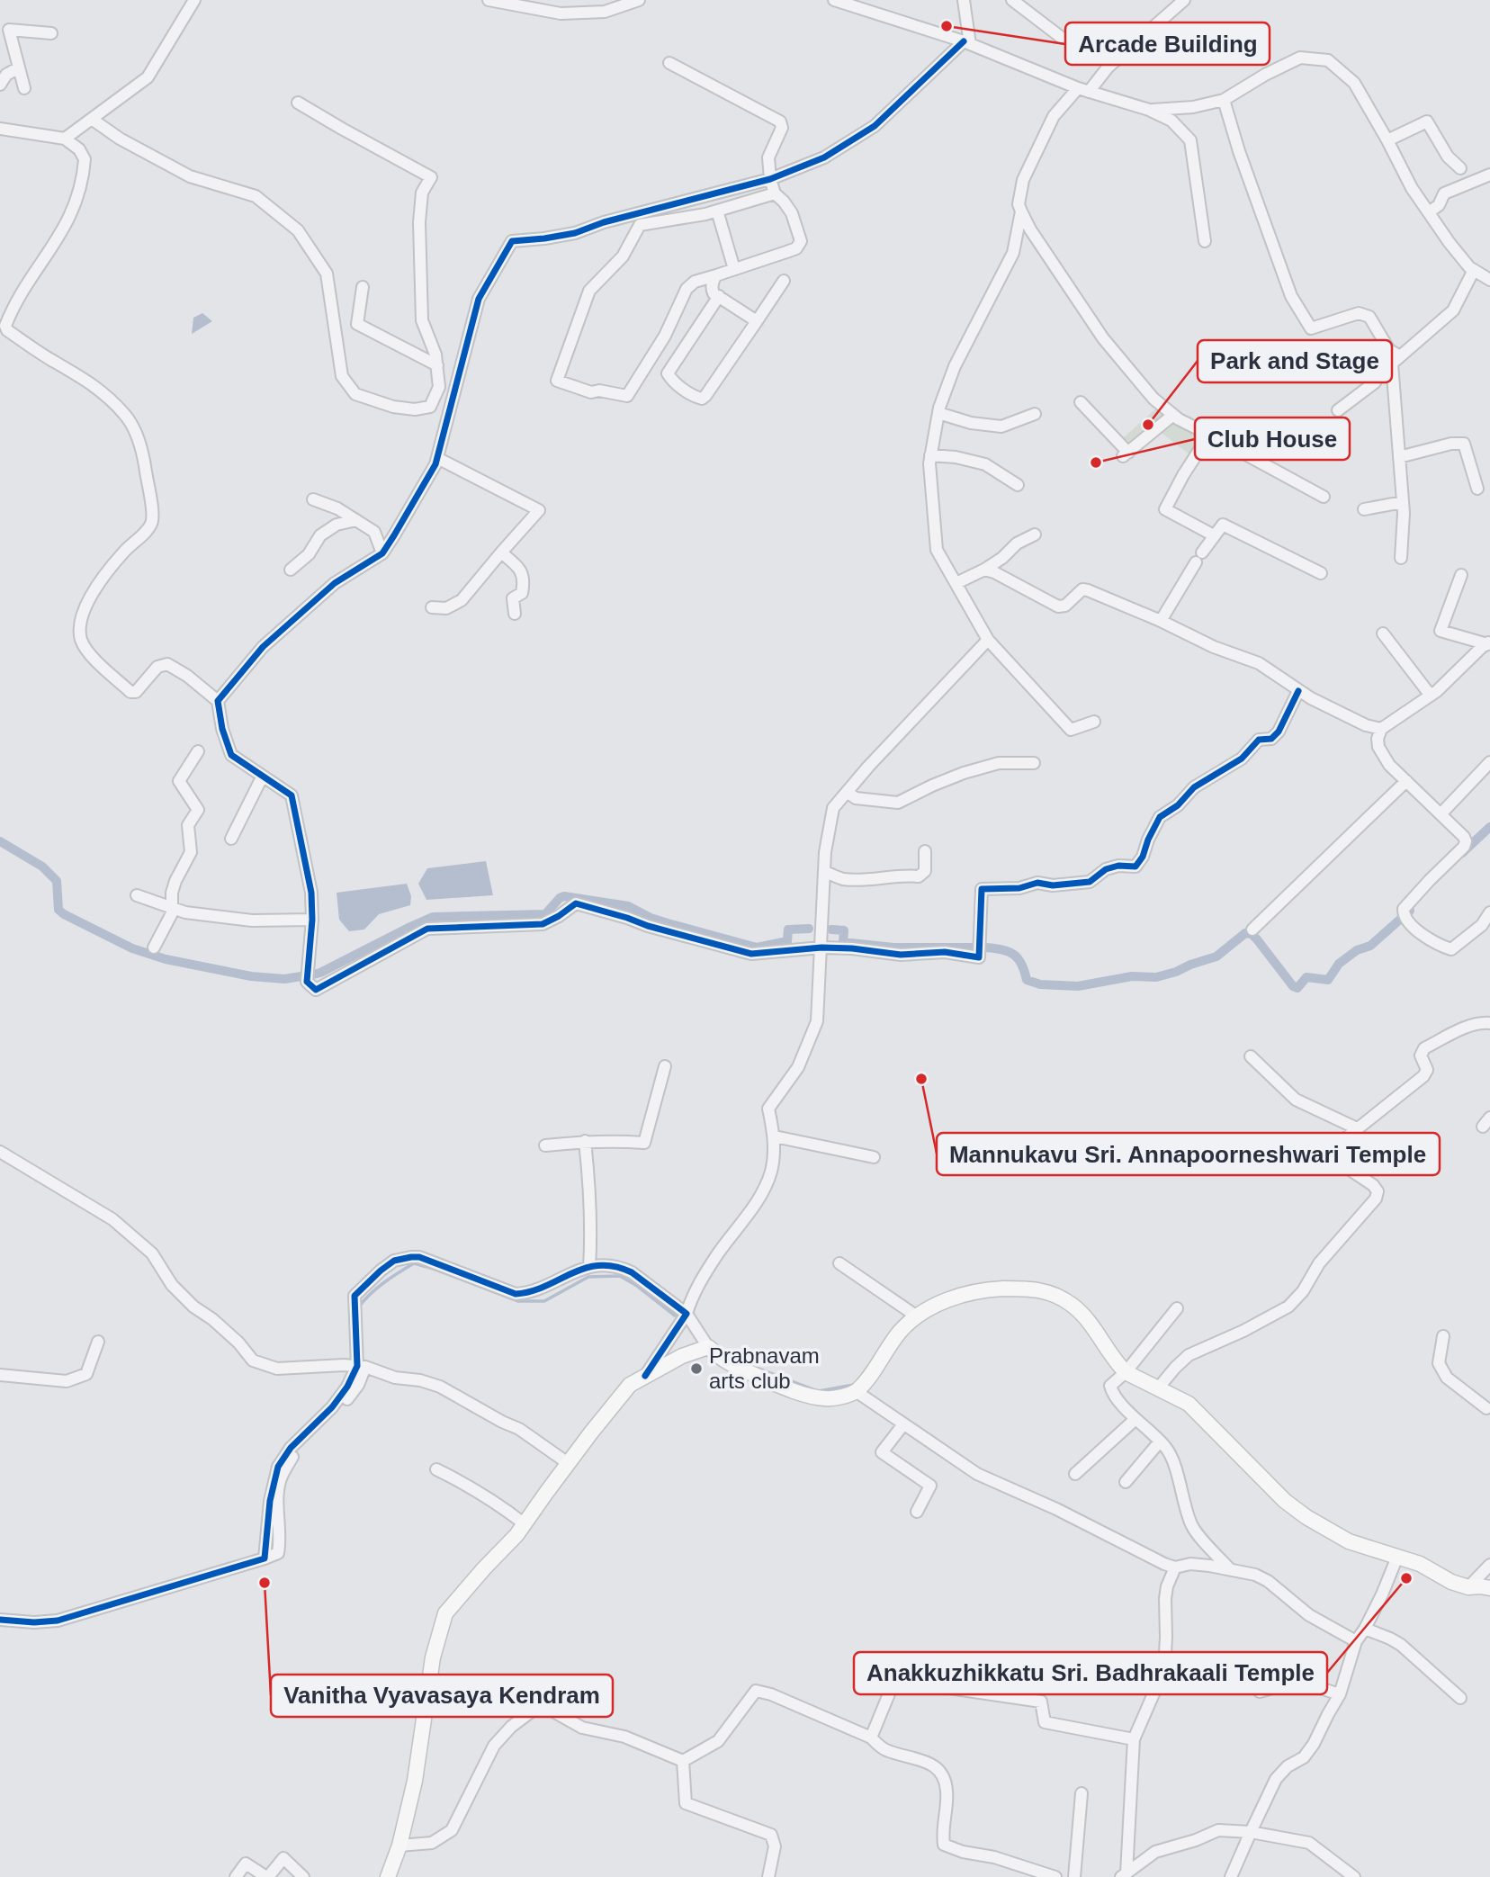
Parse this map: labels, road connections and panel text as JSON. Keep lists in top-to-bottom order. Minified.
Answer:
{"places":["Arcade Building","Park and Stage","Club House","Mannukavu Sri. Annapoorneshwari Temple","Prabnavam arts club","Anakkuzhikkatu Sri. Badhrakaali Temple","Vanitha Vyavasaya Kendram"]}
